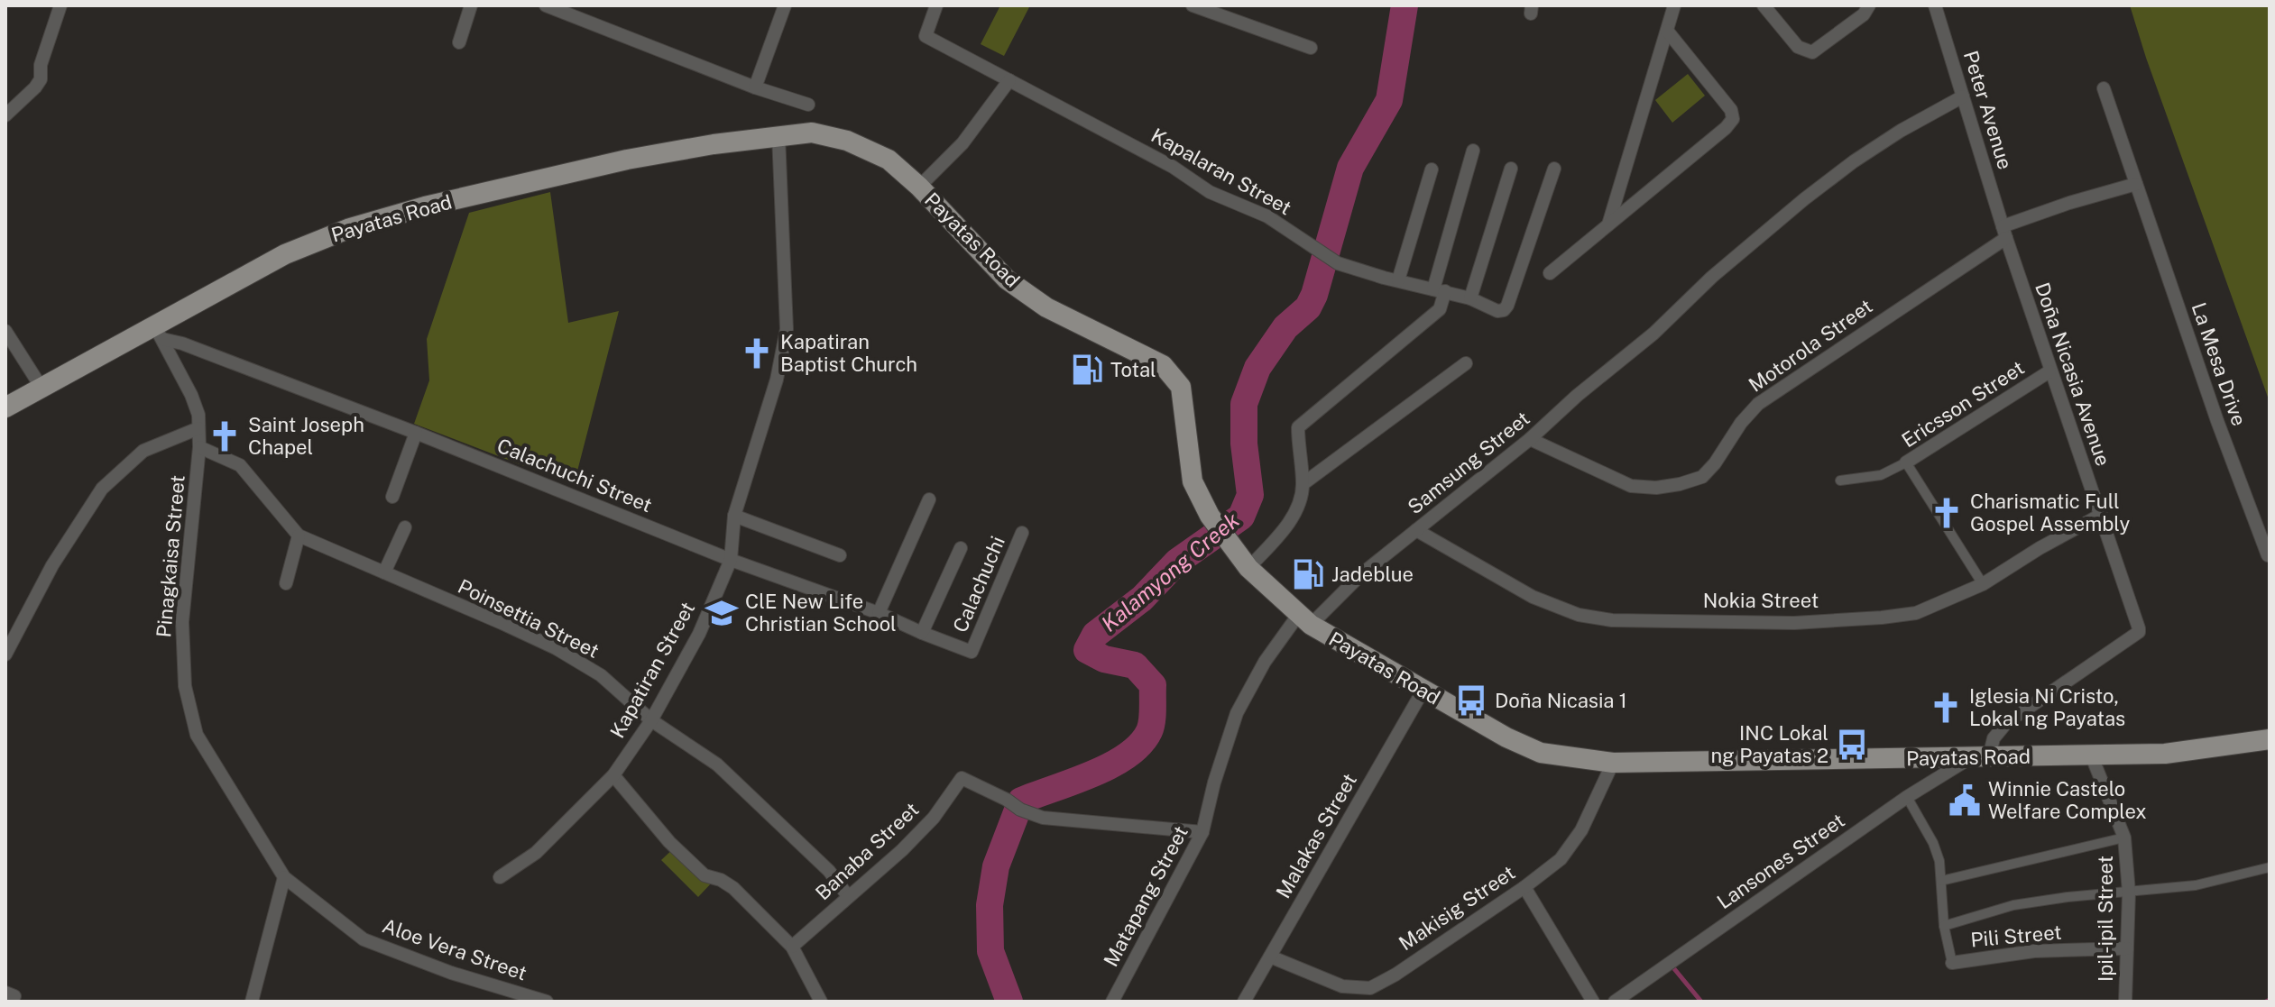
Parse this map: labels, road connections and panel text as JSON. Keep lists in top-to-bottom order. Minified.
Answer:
{"streets":{"main road":["Payatas Road"],"street":["Peter Avenue","Kapalaran Street","Motorola Street","La Mesa Drive","Doña Nicasia Avenue","Ericsson Street","Samsung Street","Calachuchi Street","Pinagkaisa Street","Calachuchi","Nokia Street","Poinsettia Street","Kapatiran Street","Malakas Street","Banaba Street","Lansones Street","Matapang Street","Makisig Street","Ipil-ipil Street","Pili Street","Aloe Vera Street"]},"crossings":[["Peter Avenue","Motorola Street"],["Peter Avenue","Doña Nicasia Avenue"],["Peter Avenue","Samsung Street"],["Payatas Road","Doña Nicasia Avenue"],["Payatas Road","Samsung Street"],["Payatas Road","Calachuchi Street"],["Payatas Road","Pinagkaisa Street"],["Payatas Road","Kapatiran Street"],["Payatas Road","Malakas Street"],["Payatas Road","Lansones Street"],["Payatas Road","Matapang Street"],["Payatas Road","Makisig Street"],["Payatas Road","Ipil-ipil Street"],["Motorola Street","Doña Nicasia Avenue"],["Motorola Street","Samsung Street"],["Doña Nicasia Avenue","Ericsson Street"],["Doña Nicasia Avenue","Nokia Street"],["Doña Nicasia Avenue","Lansones Street"],["Ericsson Street","Nokia Street"],["Samsung Street","Nokia Street"],["Samsung Street","Matapang Street"],["Calachuchi Street","Pinagkaisa Street"],["Calachuchi Street","Calachuchi"],["Calachuchi Street","Kapatiran Street"],["Pinagkaisa Street","Poinsettia Street"],["Pinagkaisa Street","Aloe Vera Street"],["Poinsettia Street","Kapatiran Street"],["Poinsettia Street","Banaba Street"],["Malakas Street","Makisig Street"],["Banaba Street","Matapang Street"],["Ipil-ipil Street","Pili Street"]],"water":["Kalamyong Creek"],"places":{"church":["Kapatiran Baptist Church","Saint Joseph Chapel","Charismatic Full Gospel Assembly","Iglesia Ni Cristo, Lokal ng Payatas"],"fuel station":["Total","Jadeblue"],"school or university":["ClE New Life Christian School"],"bus stop":["Doña Nicasia 1","INC Lokal ng Payatas 2"],"public building":["Winnie Castelo Welfare Complex"]}}
